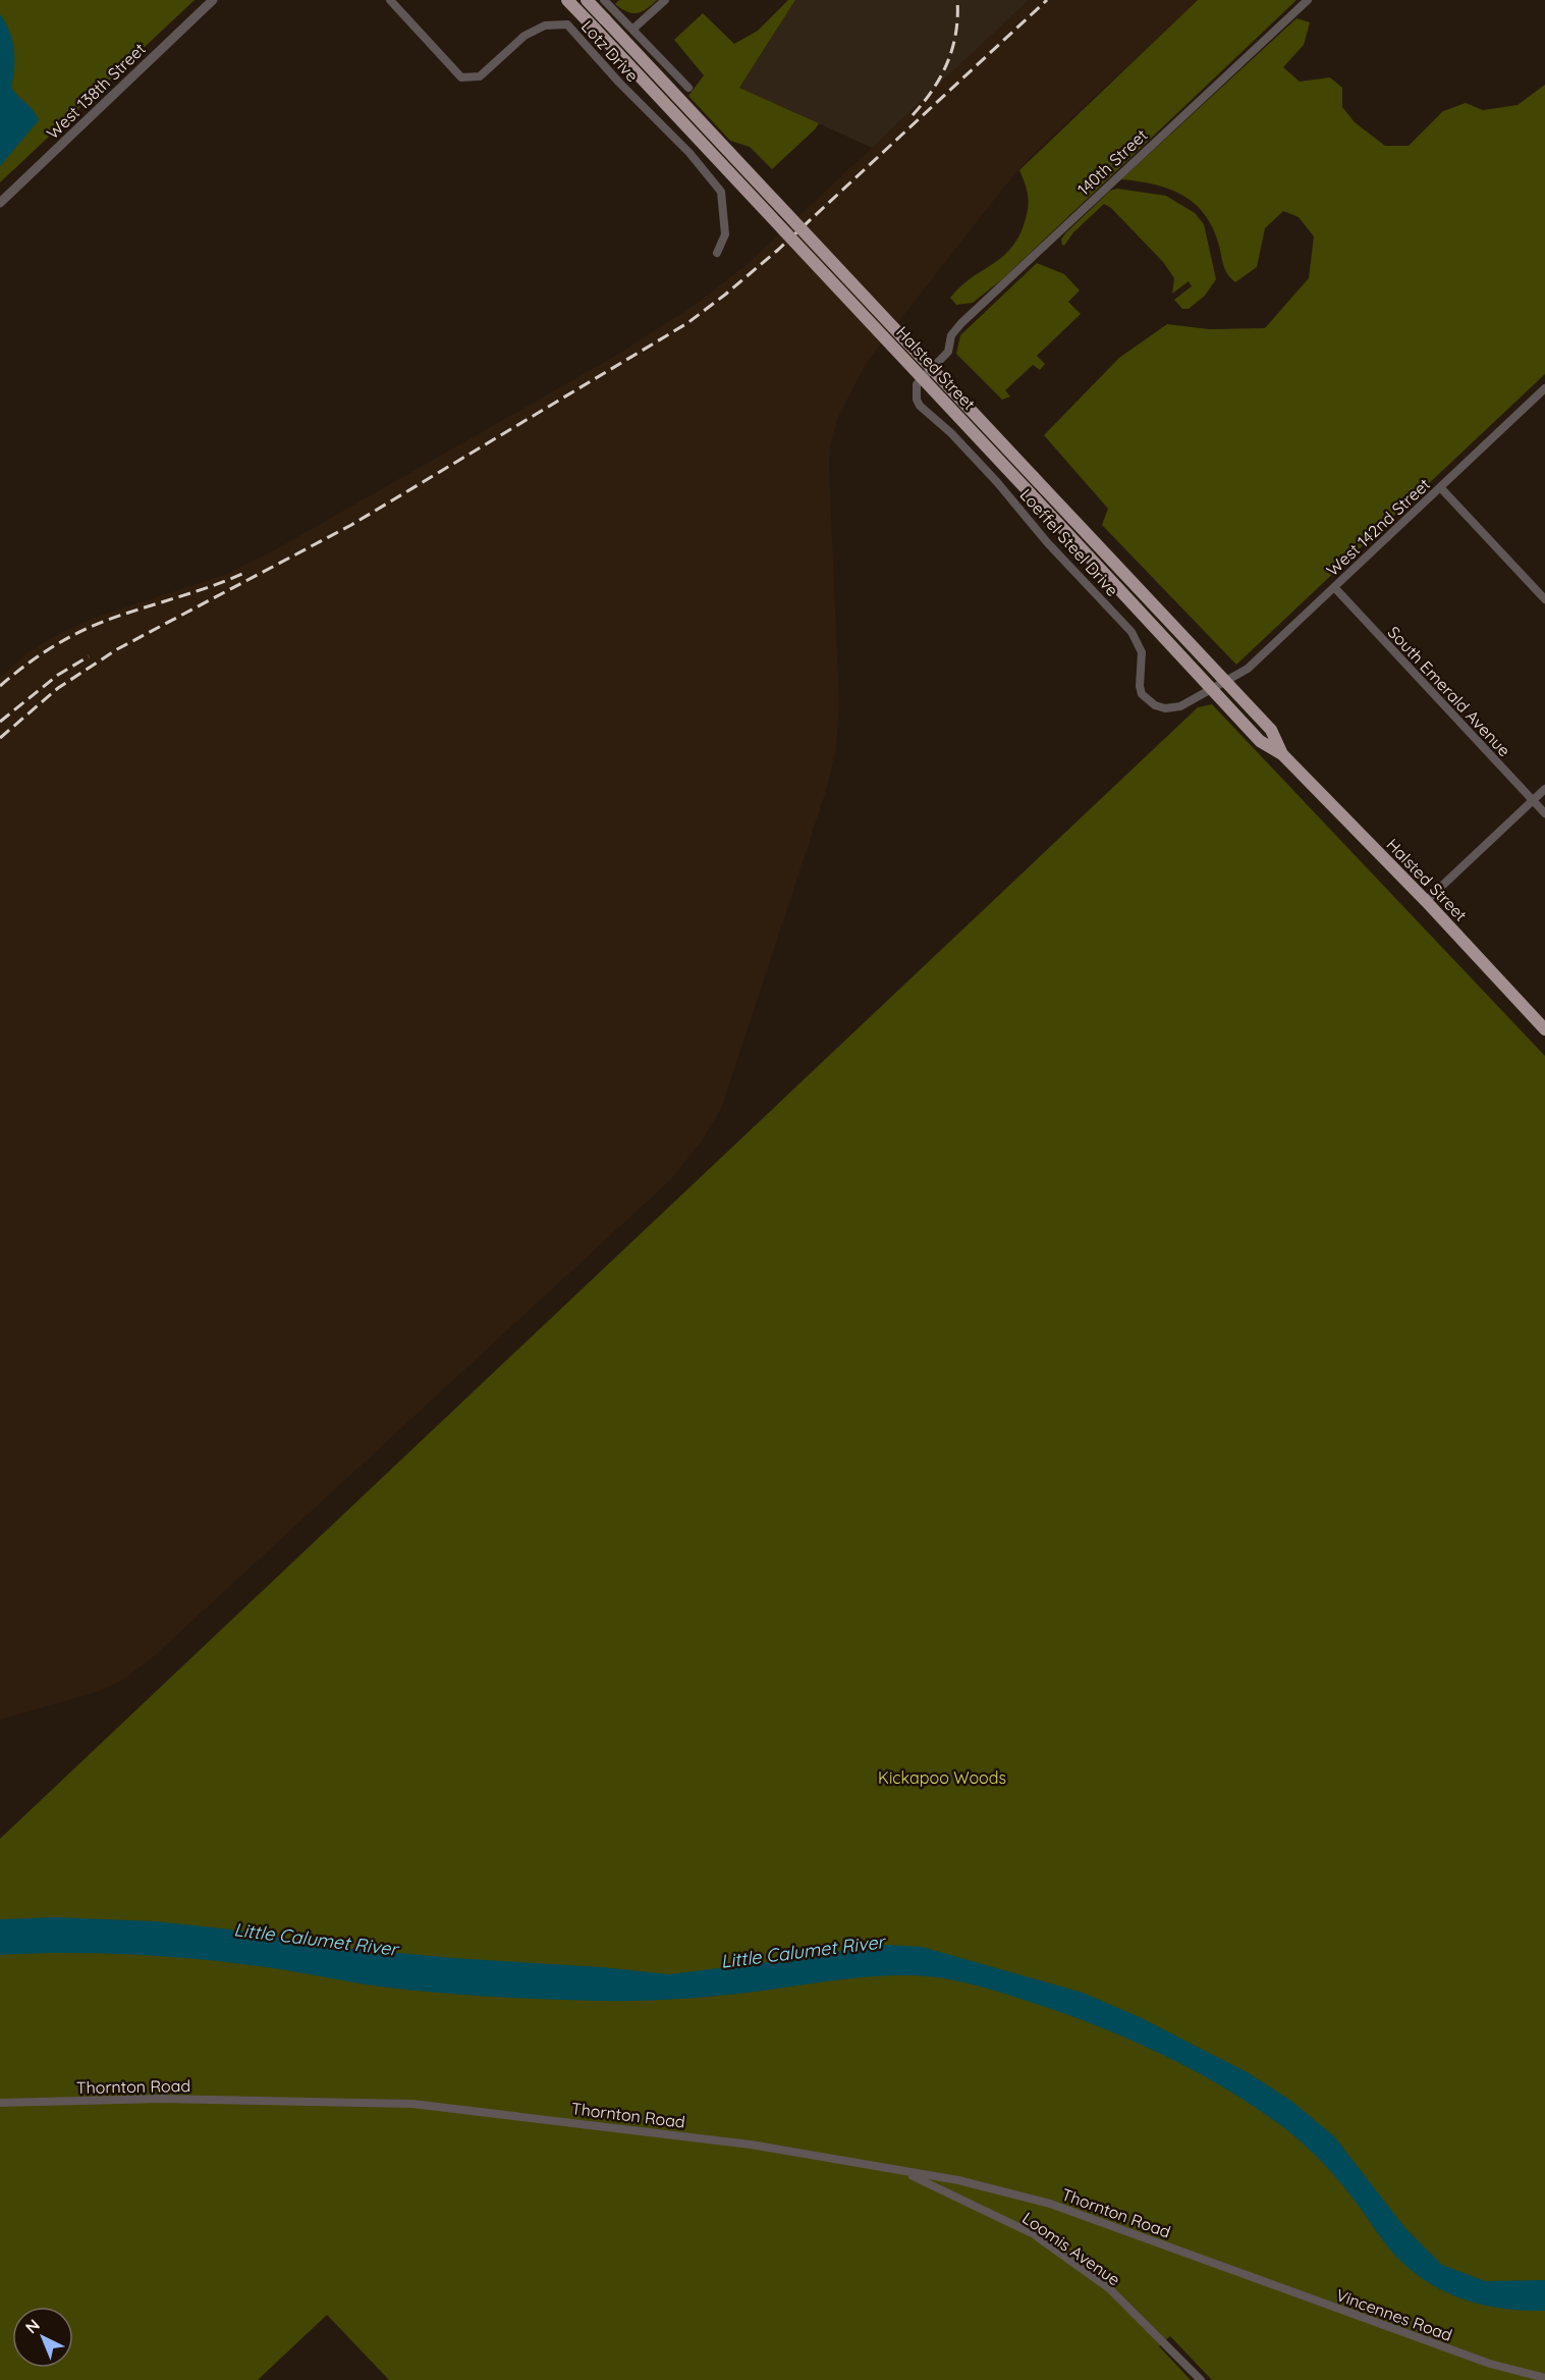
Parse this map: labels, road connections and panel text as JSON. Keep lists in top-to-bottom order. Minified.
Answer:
{"streets":{"main road":["Halsted Street"],"street":["Lotz Drive","West 138th Street","140th Street","West 142nd Street","Loeffel Steel Drive","South Emerald Avenue","Thornton Road","Loomis Avenue","Vincennes Road"]},"crossings":[["140th Street","Loeffel Steel Drive"],["Halsted Street","West 142nd Street"],["Halsted Street","Loeffel Steel Drive"],["West 142nd Street","Loeffel Steel Drive"],["West 142nd Street","South Emerald Avenue"],["Thornton Road","Loomis Avenue"],["Thornton Road","Vincennes Road"]],"water":["Little Calumet River"],"parks":["Kickapoo Woods"],"north":"top left"}
